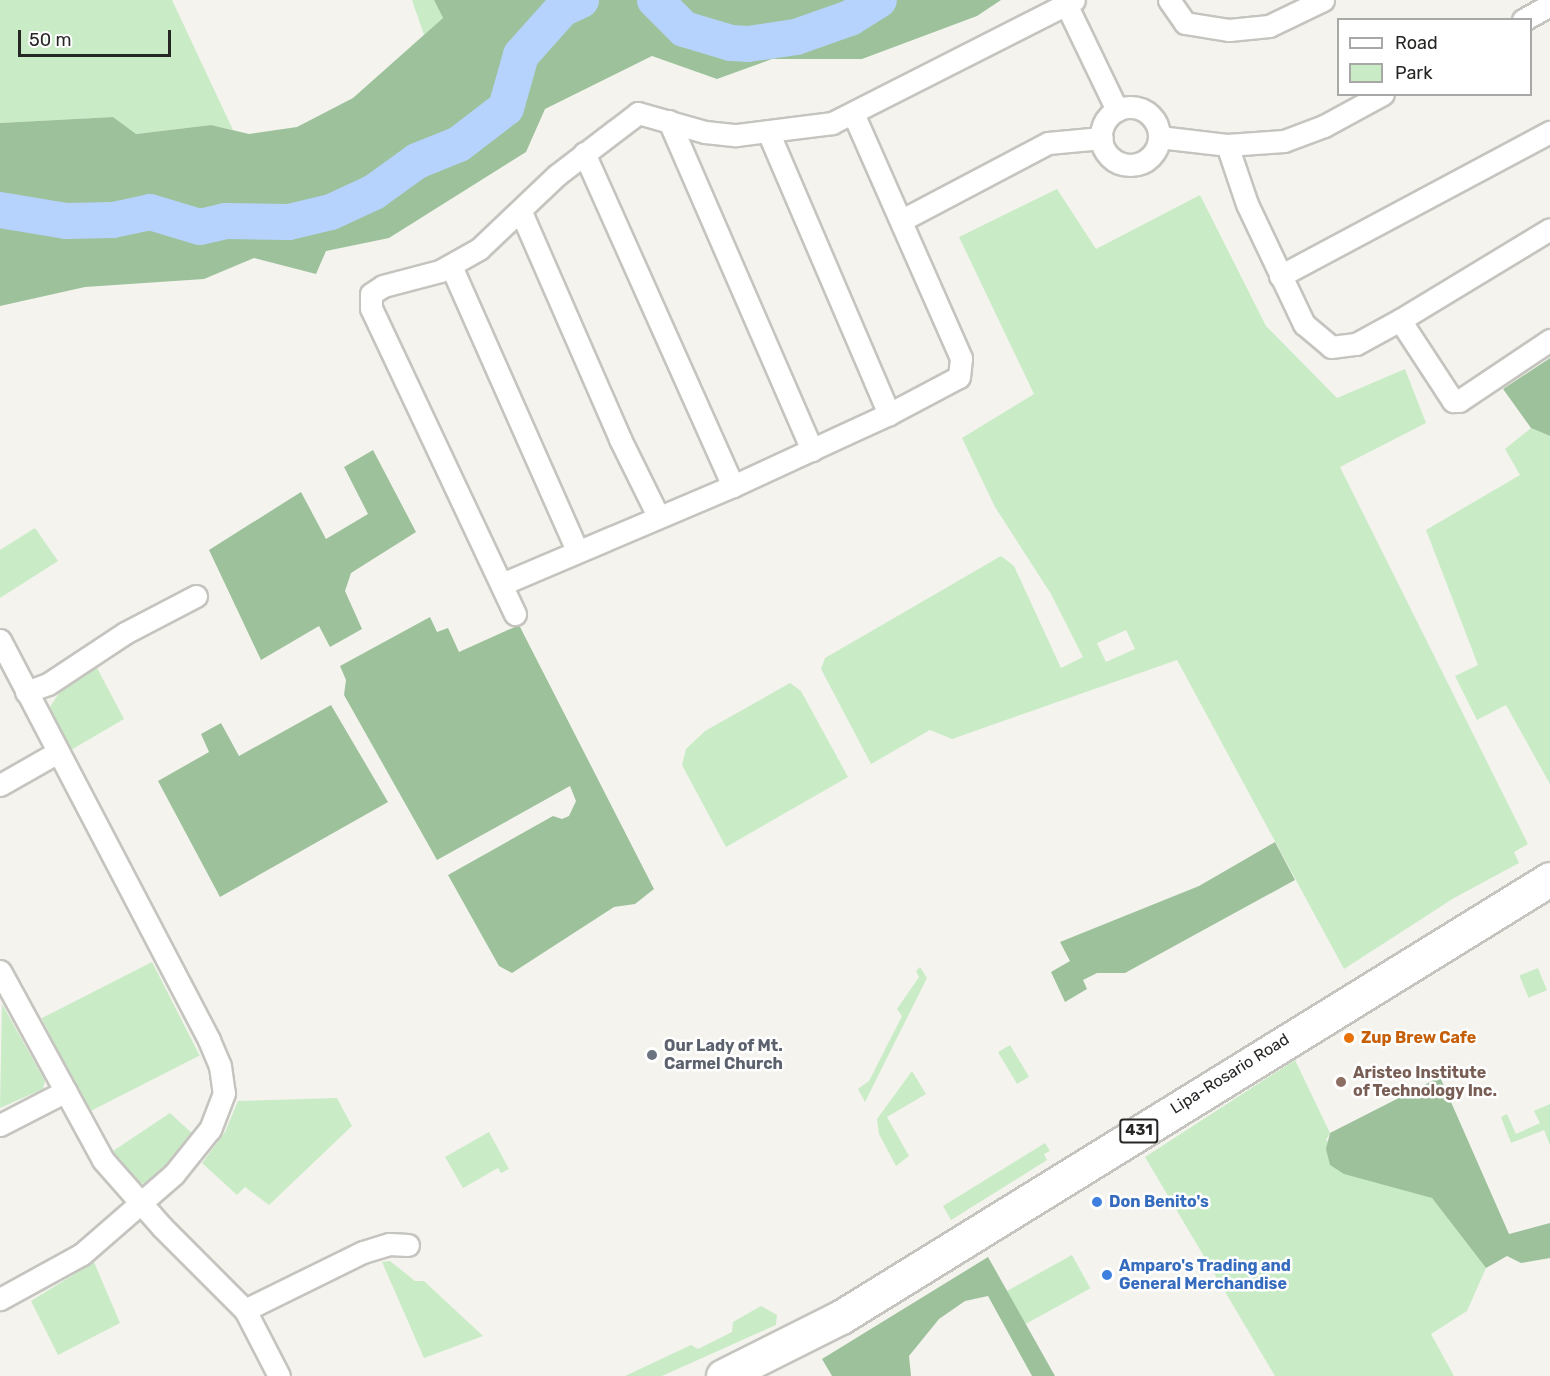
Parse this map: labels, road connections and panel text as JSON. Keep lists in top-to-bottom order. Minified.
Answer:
{"streets":{"main road":["Lipa-Rosario Road","431"]},"places":["Zup Brew Cafe","Our Lady of Mt. Carmel Church","Aristeo Institute of Technology Inc.","Don Benito's","Amparo's Trading and General Merchandise"],"legend":["Road","Park"],"scale_bar":"50 m"}
